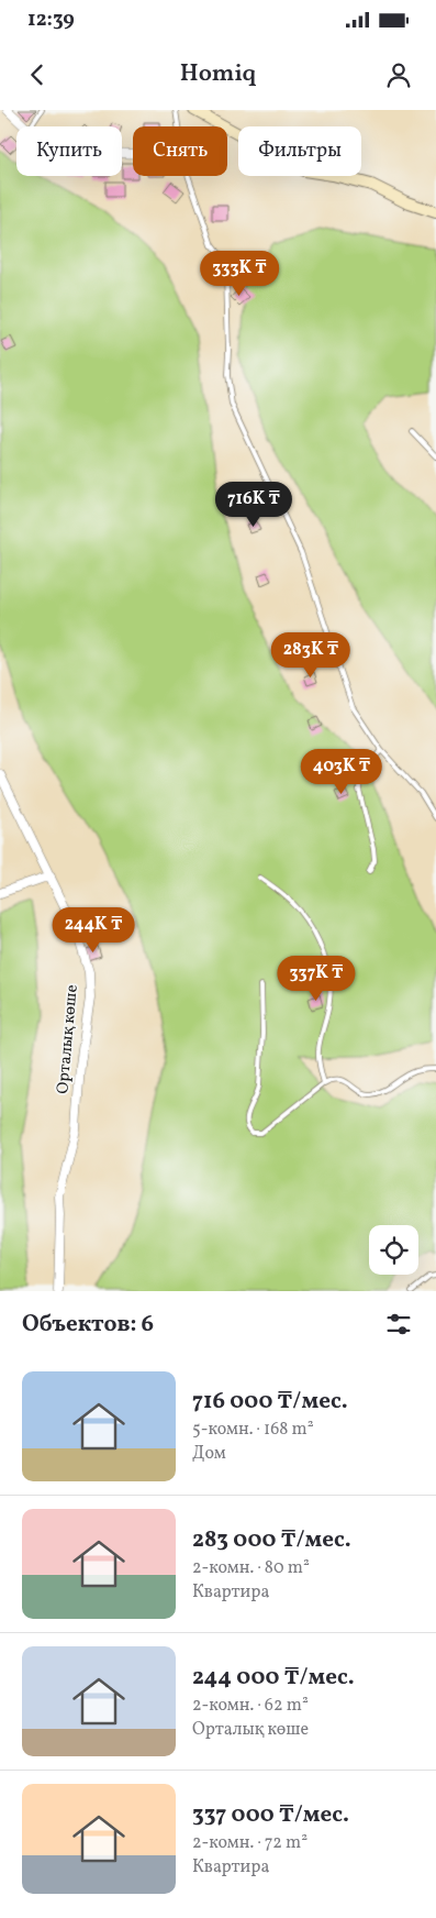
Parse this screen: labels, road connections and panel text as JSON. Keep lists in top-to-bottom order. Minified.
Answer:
{"streets":{"street":["Орталық көше"]},"page":{"status":"12:39","header":"Homiq","chip":["Купить","Снять","Фильтры"],"price":["333K ₸","716K ₸","283K ₸","403K ₸","244K ₸","337K ₸"],"heading":"Объектов: 6","list":[{"name":"716 000 ₸/мес.","note":"5-комн. · 168 m² · Дом"},{"name":"283 000 ₸/мес.","note":"2-комн. · 80 m² · Квартира"},{"name":"244 000 ₸/мес.","note":"2-комн. · 62 m² · Орталық көше"},{"name":"337 000 ₸/мес.","note":"2-комн. · 72 m² · Квартира"}]}}
